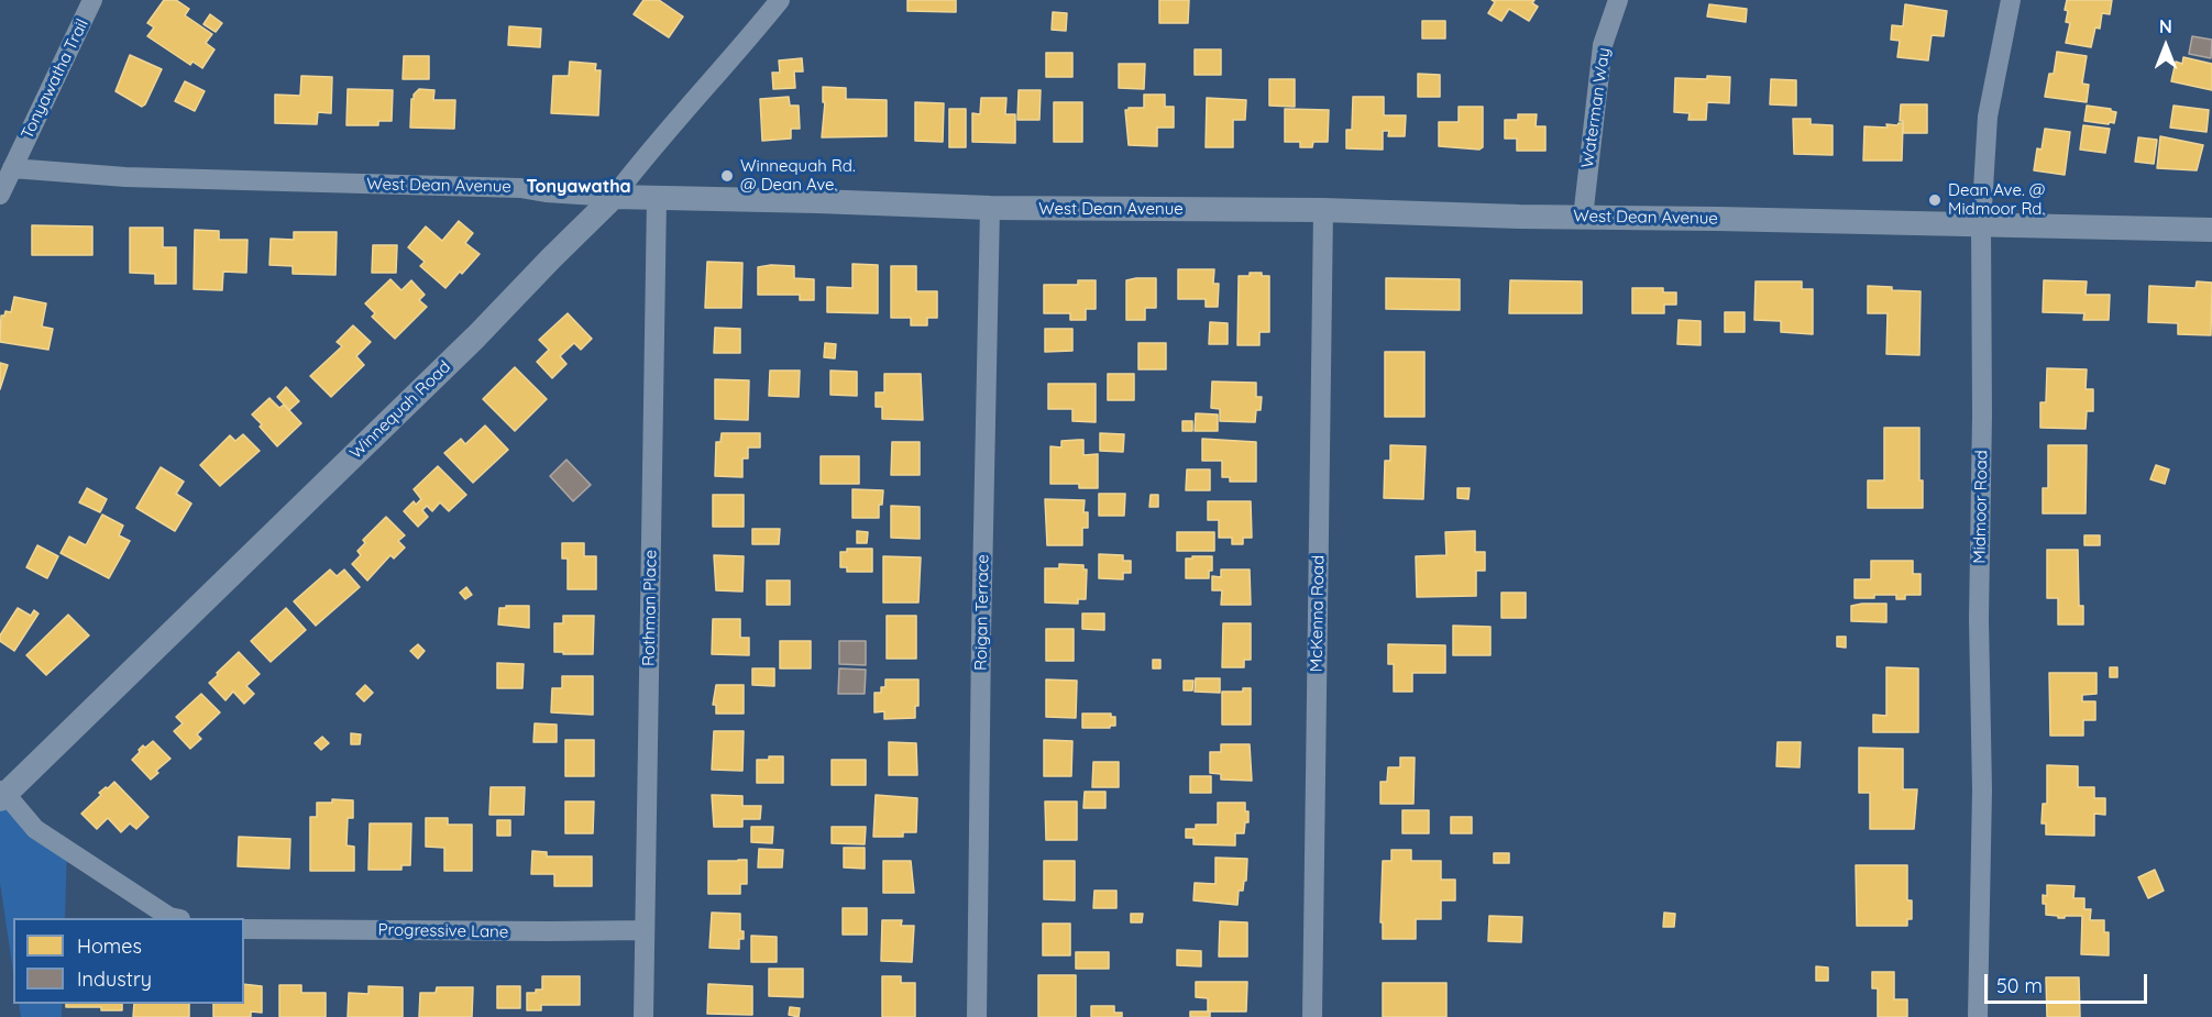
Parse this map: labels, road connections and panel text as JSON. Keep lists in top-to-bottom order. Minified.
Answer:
{"streets":{"street":["Tonyawatha Trail","Waterman Way","West Dean Avenue","Winnequah Road","Midmoor Road","Rothman Place","Roigan Terrace","McKenna Road","Progressive Lane"]},"crossings":[["Tonyawatha Trail","West Dean Avenue"],["Waterman Way","West Dean Avenue"],["West Dean Avenue","Winnequah Road"],["West Dean Avenue","Midmoor Road"],["West Dean Avenue","Rothman Place"],["West Dean Avenue","Roigan Terrace"],["West Dean Avenue","McKenna Road"],["Rothman Place","Progressive Lane"]],"districts":["Tonyawatha"],"places":["Winnequah Rd. @ Dean Ave.","Dean Ave. @ Midmoor Rd."],"legend":["Homes","Industry"],"scale_bar":"50 m","north":"top"}
